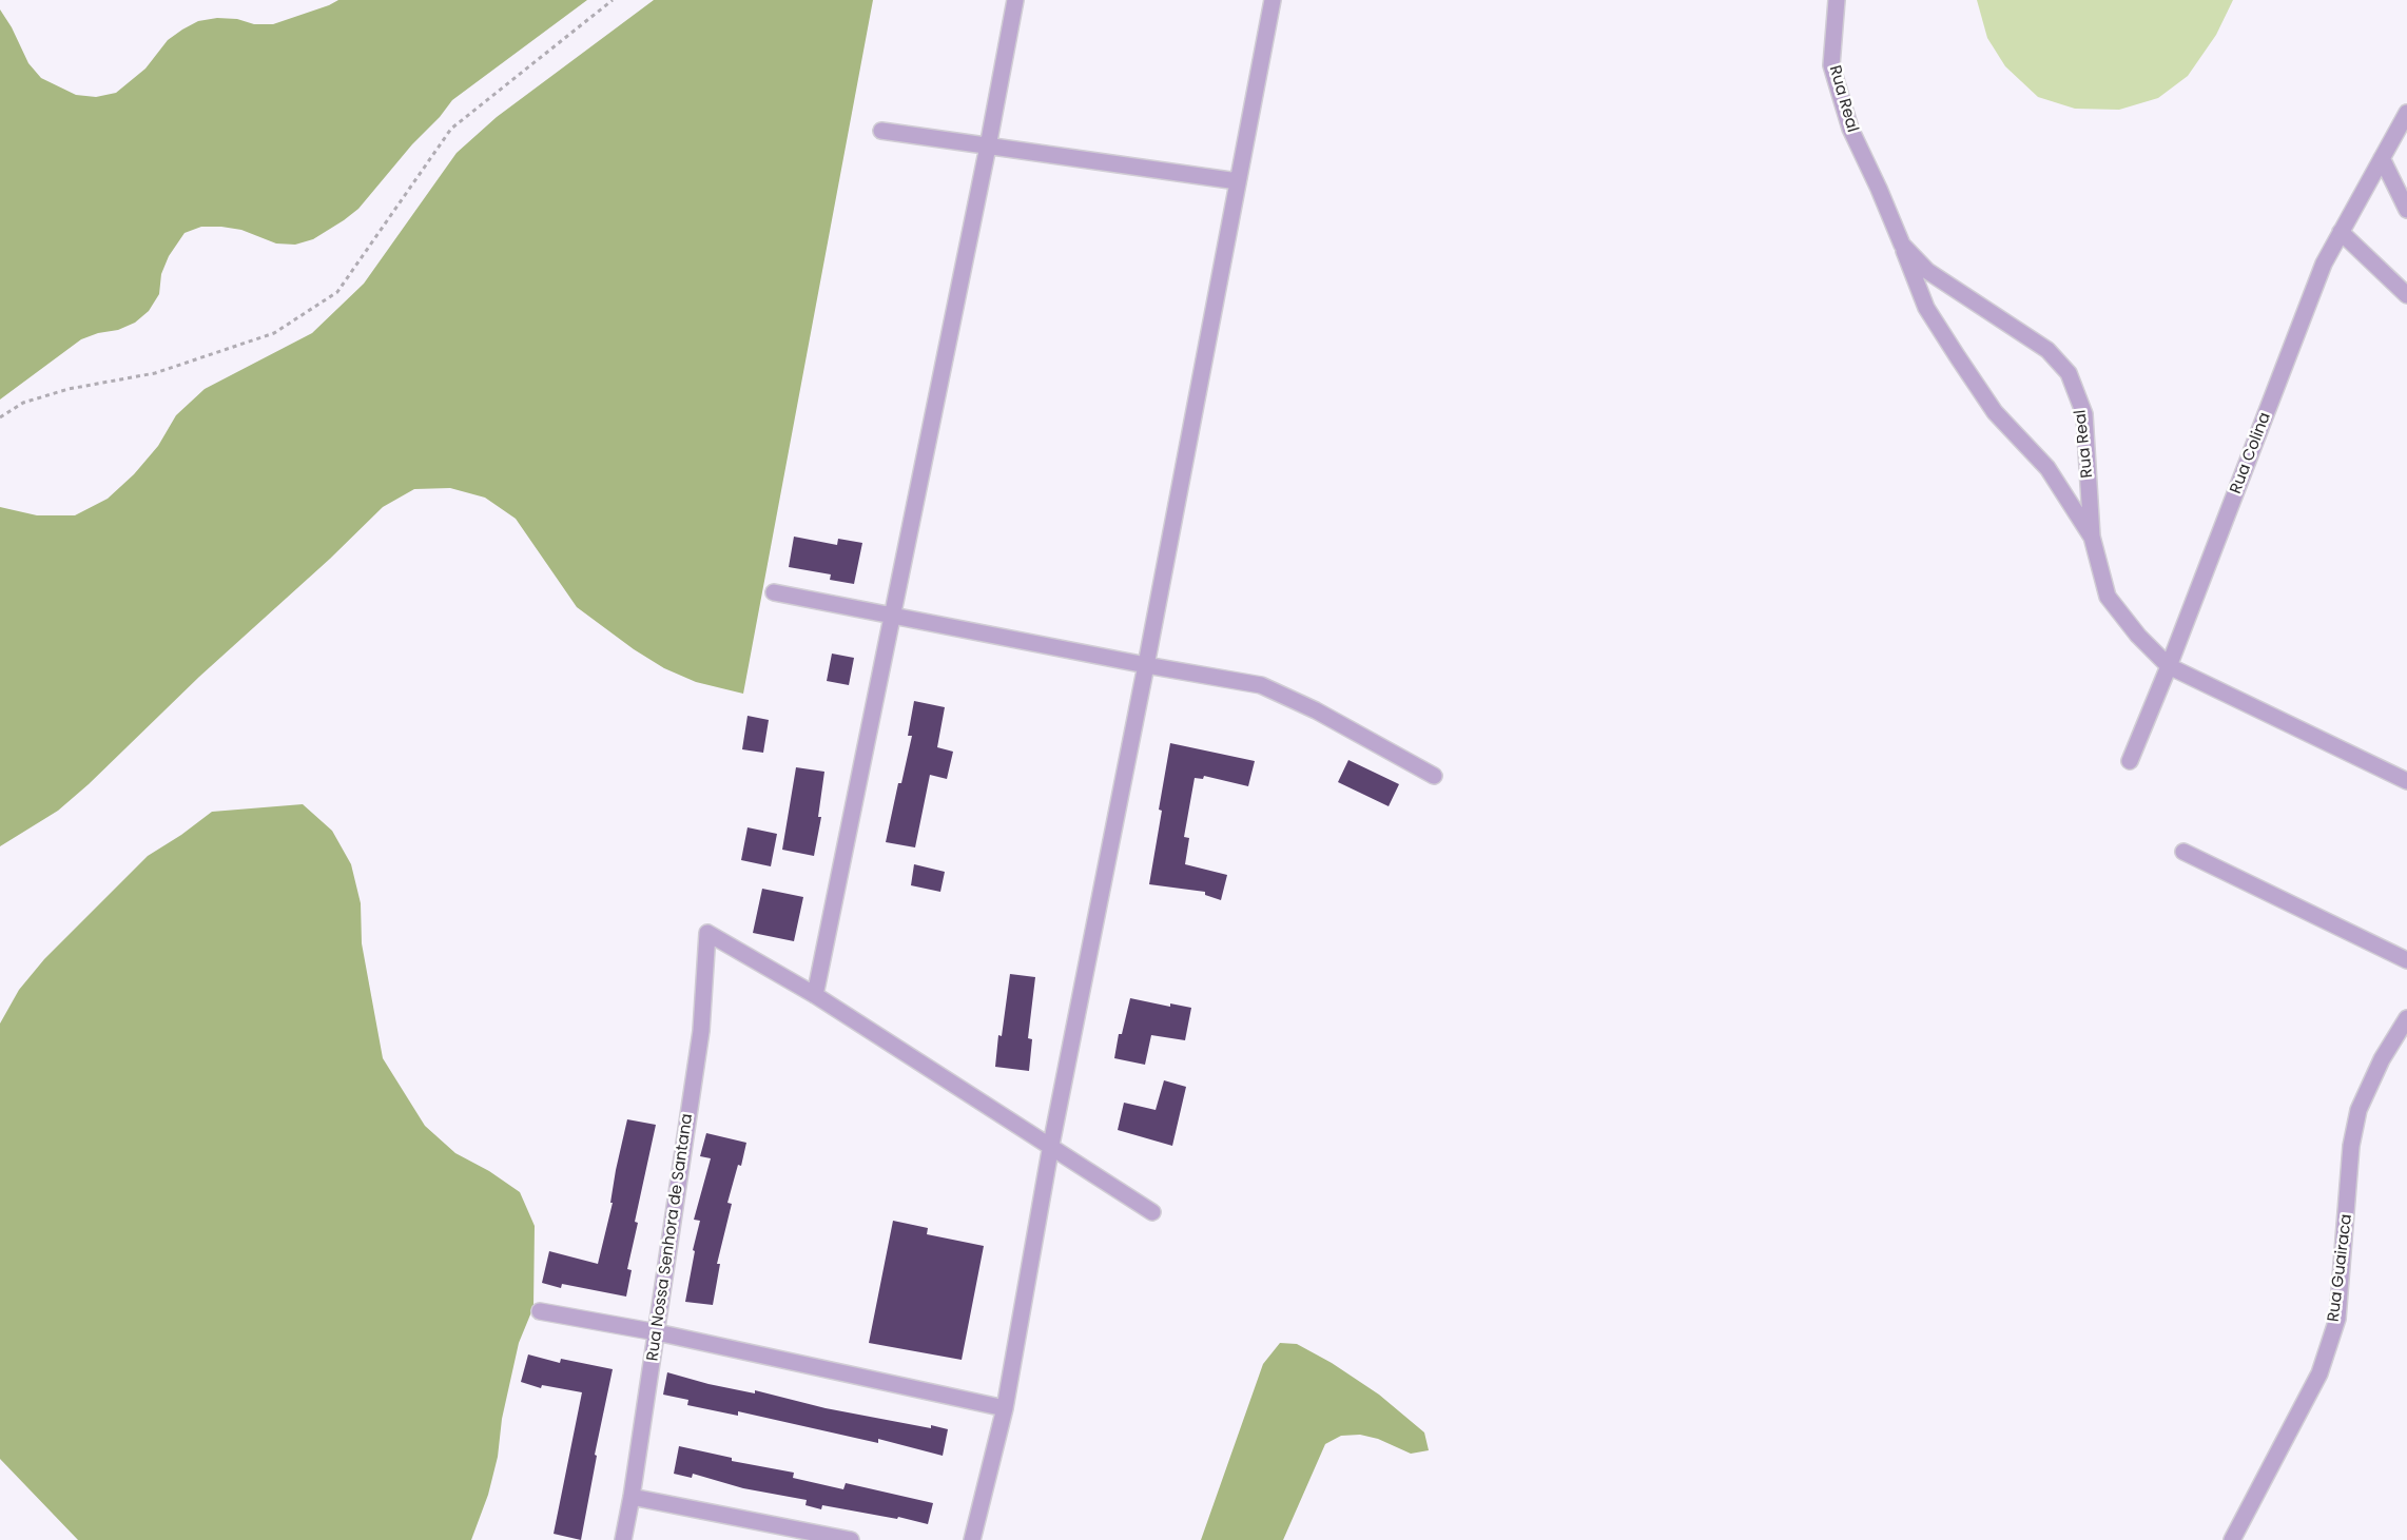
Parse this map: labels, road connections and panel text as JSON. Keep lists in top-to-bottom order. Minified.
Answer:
{"streets":{"street":["Rua Real","Rua Colina","Rua Nossa Senhora de Santana","Rua Guairaca"]},"crossings":[["Rua Real","Rua Colina"]]}
